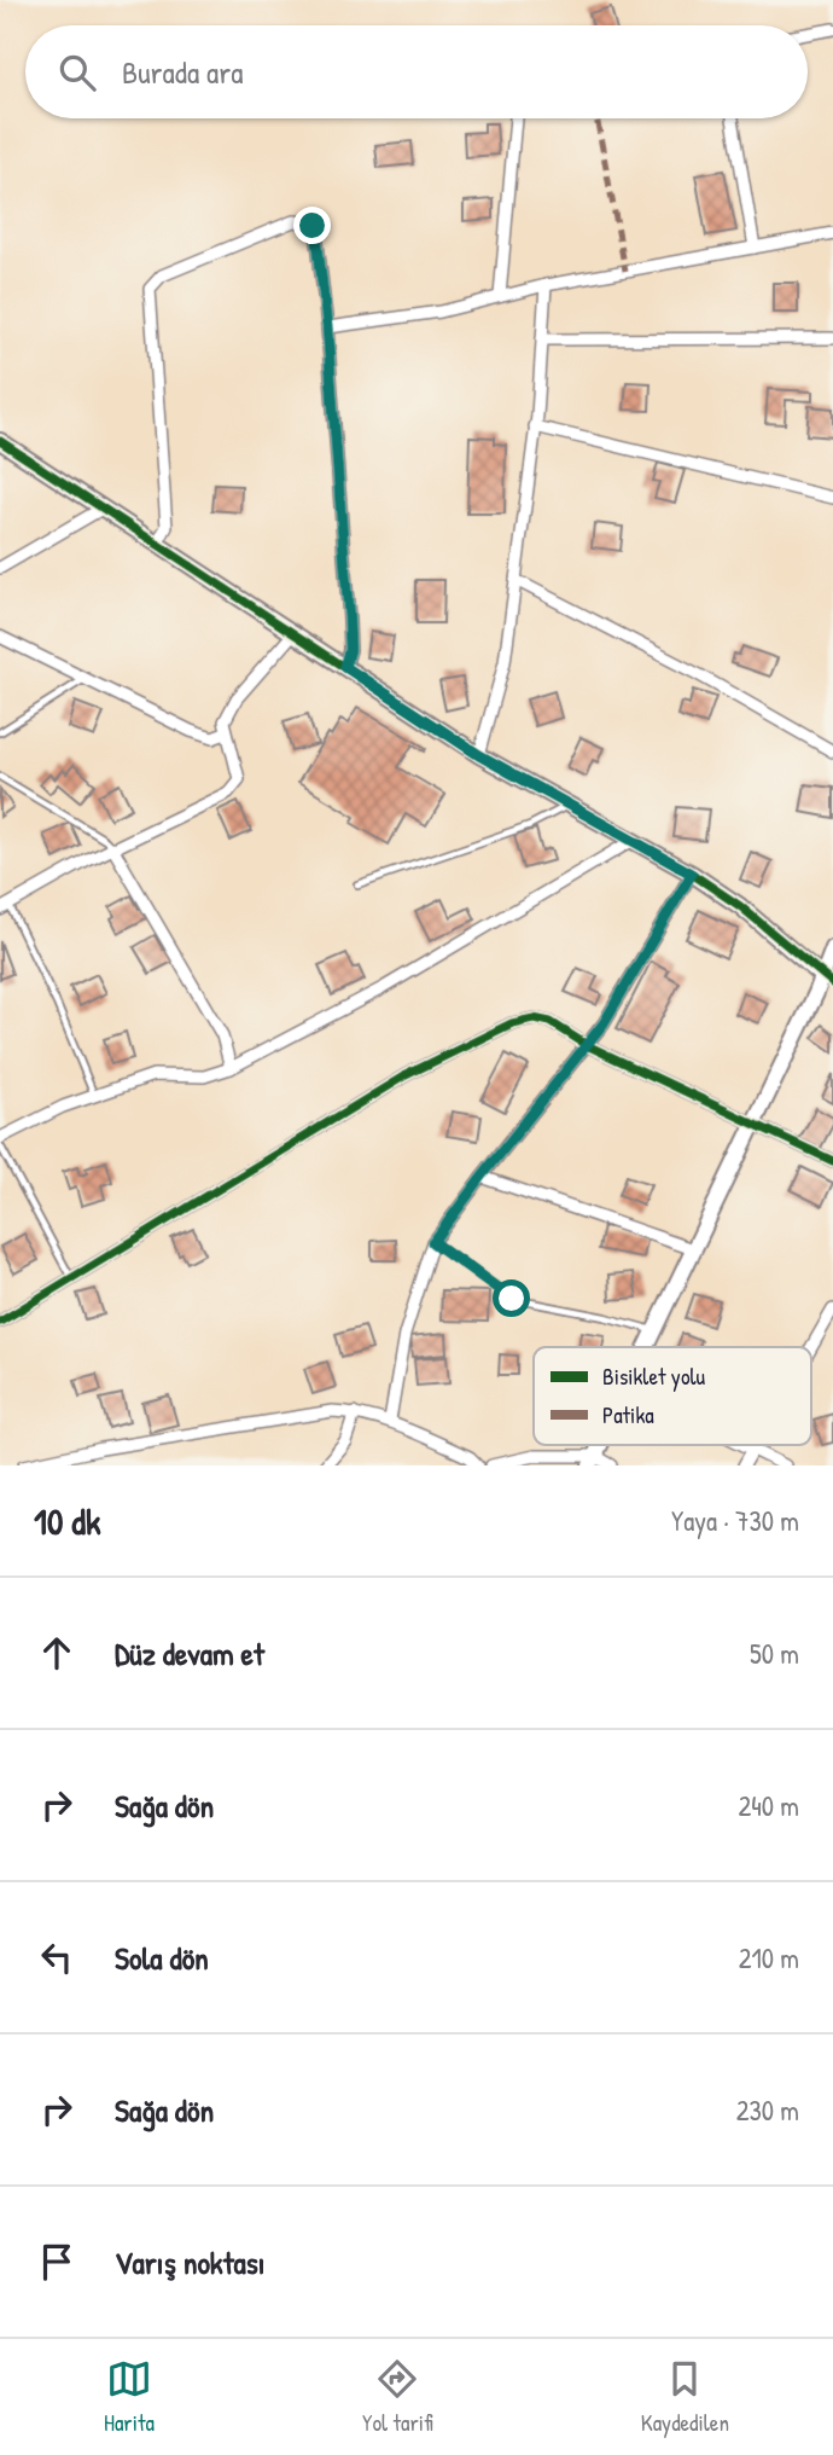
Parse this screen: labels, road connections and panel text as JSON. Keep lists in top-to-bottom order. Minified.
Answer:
{"legend":["Bisiklet yolu","Patika"],"page":{"search":"Burada ara","heading":["10 dk","Yaya · 730 m"],"list":[["Düz devam et","50 m"],["Sağa dön","240 m"],["Sola dön","210 m"],["Sağa dön","230 m"],"Varış noktası"],"nav":["Harita","Yol tarifi","Kaydedilen"]}}
